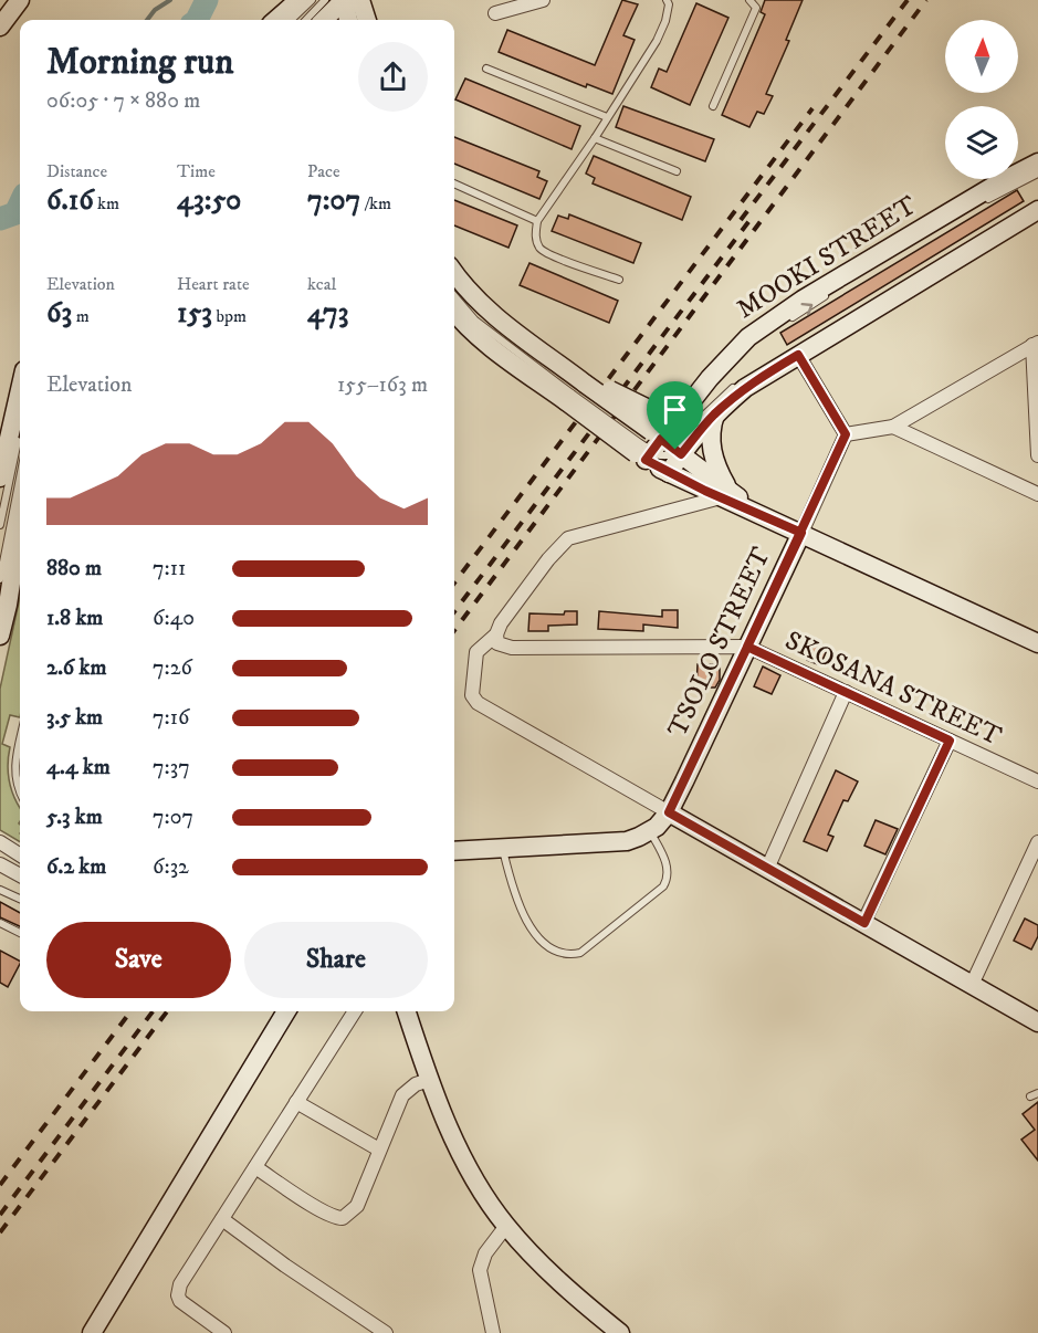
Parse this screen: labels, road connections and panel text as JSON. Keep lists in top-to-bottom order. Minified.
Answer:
{"streets":{"main road":["MOOKI STREET","TSOLO STREET"],"street":["SKOSANA STREET"]},"crossings":[["TSOLO STREET","SKOSANA STREET"]],"north":"top","page":{"heading":["Morning run","06:05 · 7 × 880 m"],"stats":[["Distance","6.16 km"],["Time","43:50"],["Pace","7:07 /km"],["Elevation","63 m"],["Heart rate","153 bpm"],["kcal","473"]],"chart":["Elevation","155–163 m"],"list":[{"name":"880 m","note":"7:11"},{"name":"1.8 km","note":"6:40"},{"name":"2.6 km","note":"7:26"},{"name":"3.5 km","note":"7:16"},{"name":"4.4 km","note":"7:37"},{"name":"5.3 km","note":"7:07"},{"name":"6.2 km","note":"6:32"}],"buttons":["Save","Share"]}}
